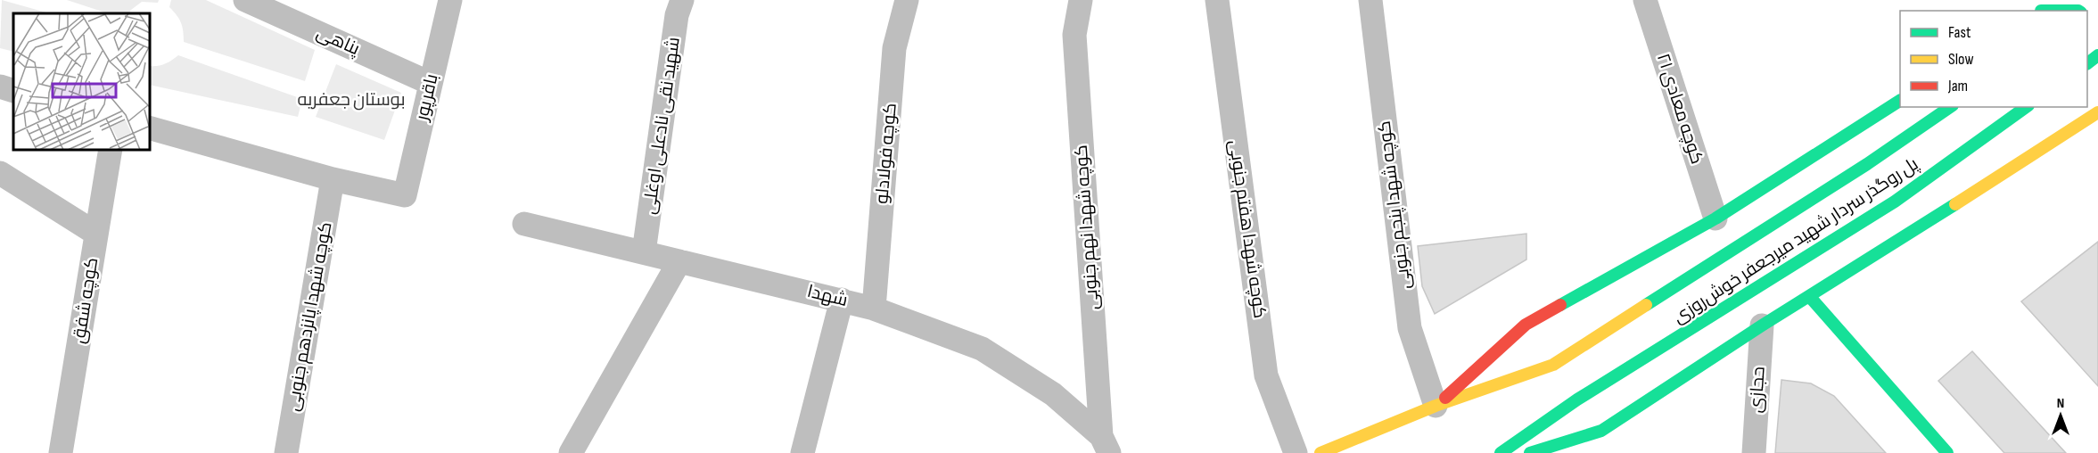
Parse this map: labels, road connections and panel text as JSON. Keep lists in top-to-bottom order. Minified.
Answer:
{"streets":{"main road":["پل روگذر سردار شهید میرجعفر خوش‌روزی"],"street":["پناهی","باقرپور","کوچه معادی ۲۱","شهید نقی نادعلی اوغلی","کوچه فولادلو","کوچه شهدا پنجم جنوبی","کوچه شهدا نهم جنوبی","کوچه شهدا هفتم جنوبی","شهدا","کوچه شفق","کوچه شهدا پانزدهم جنوبی","حجازی"]},"crossings":[["پناهی","باقرپور"],["باقرپور","کوچه شهدا پانزدهم جنوبی"],["شهید نقی نادعلی اوغلی","شهدا"],["کوچه فولادلو","شهدا"],["کوچه شهدا پنجم جنوبی","پل روگذر سردار شهید میرجعفر خوش‌روزی"],["کوچه شهدا نهم جنوبی","شهدا"]],"parks":["بوستان جعفریه"],"legend":["Fast","Slow","Jam"],"north":"top"}
